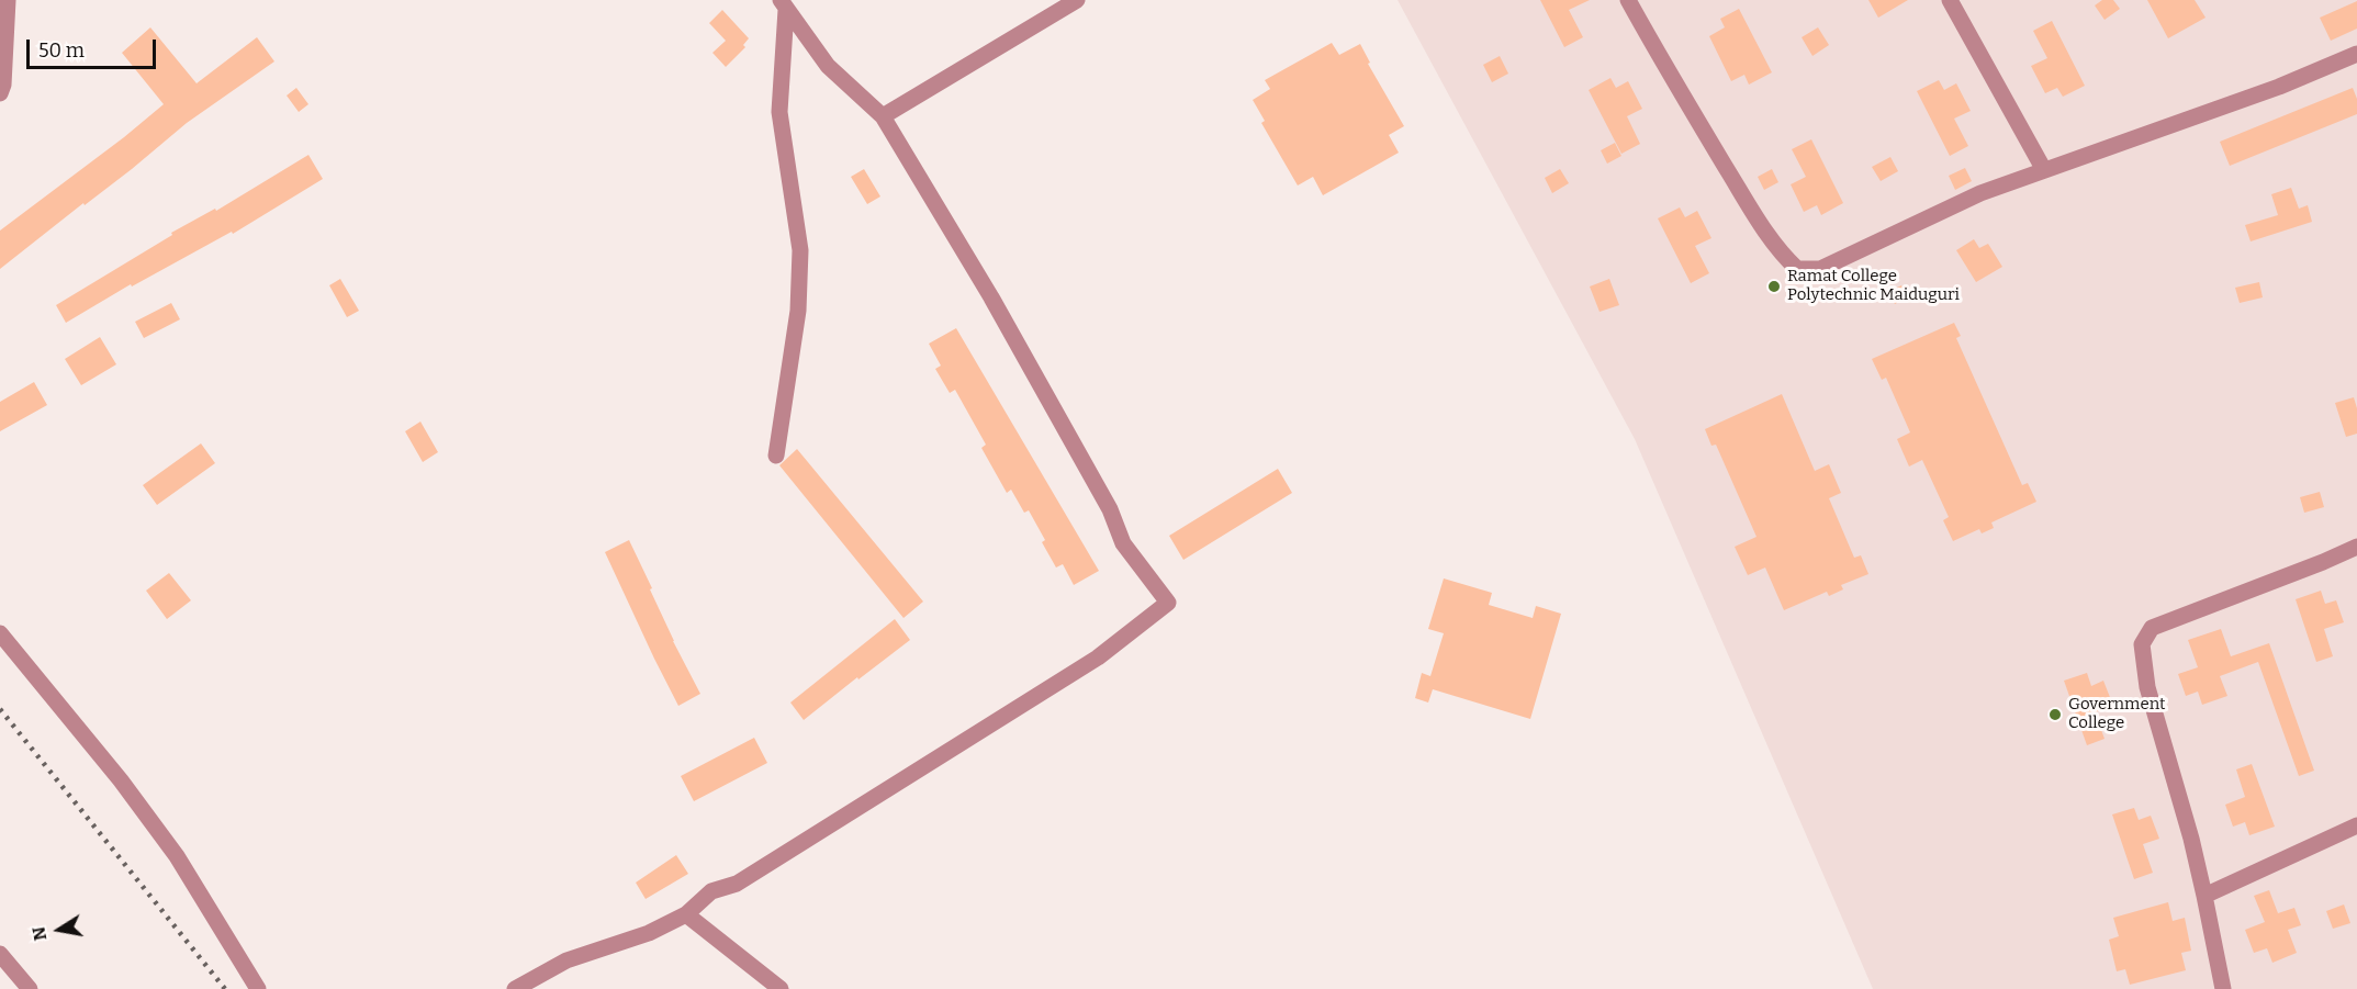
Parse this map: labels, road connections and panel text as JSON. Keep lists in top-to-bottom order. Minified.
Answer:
{"places":["Ramat College Polytechnic Maiduguri","Government College"],"scale_bar":"50 m","north":"left"}
